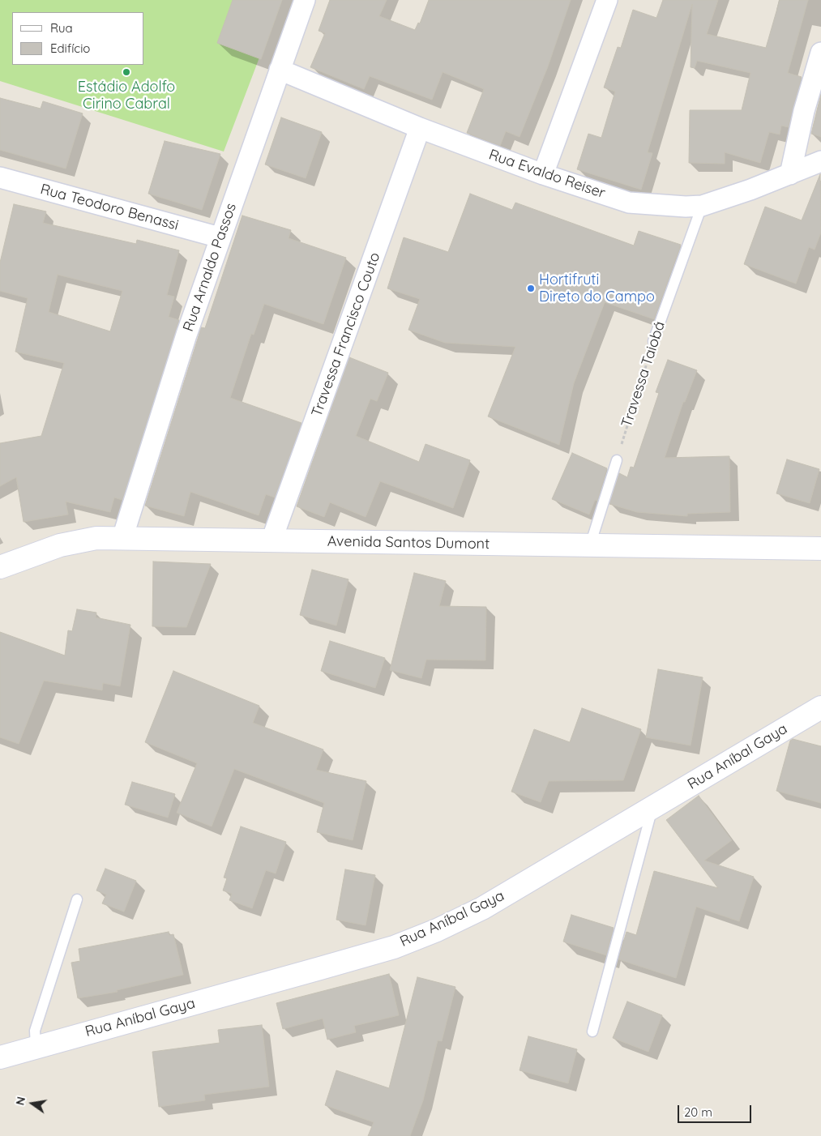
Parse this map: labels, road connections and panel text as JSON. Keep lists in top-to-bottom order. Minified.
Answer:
{"streets":{"main road":["Avenida Santos Dumont","Rua Aníbal Gaya"],"street":["Rua Evaldo Reiser","Rua Teodoro Benassi","Rua Arnaldo Passos","Travessa Francisco Couto"],"lane":["Travessa Taiobá"]},"crossings":[["Rua Evaldo Reiser","Rua Arnaldo Passos"],["Rua Evaldo Reiser","Travessa Francisco Couto"],["Rua Evaldo Reiser","Travessa Taiobá"],["Rua Teodoro Benassi","Rua Arnaldo Passos"],["Rua Arnaldo Passos","Avenida Santos Dumont"],["Travessa Francisco Couto","Avenida Santos Dumont"]],"places":["Estádio Adolfo Cirino Cabral","Hortifruti Direto do Campo"],"legend":["Rua","Edifício"],"scale_bar":"20 m","north":"left"}
